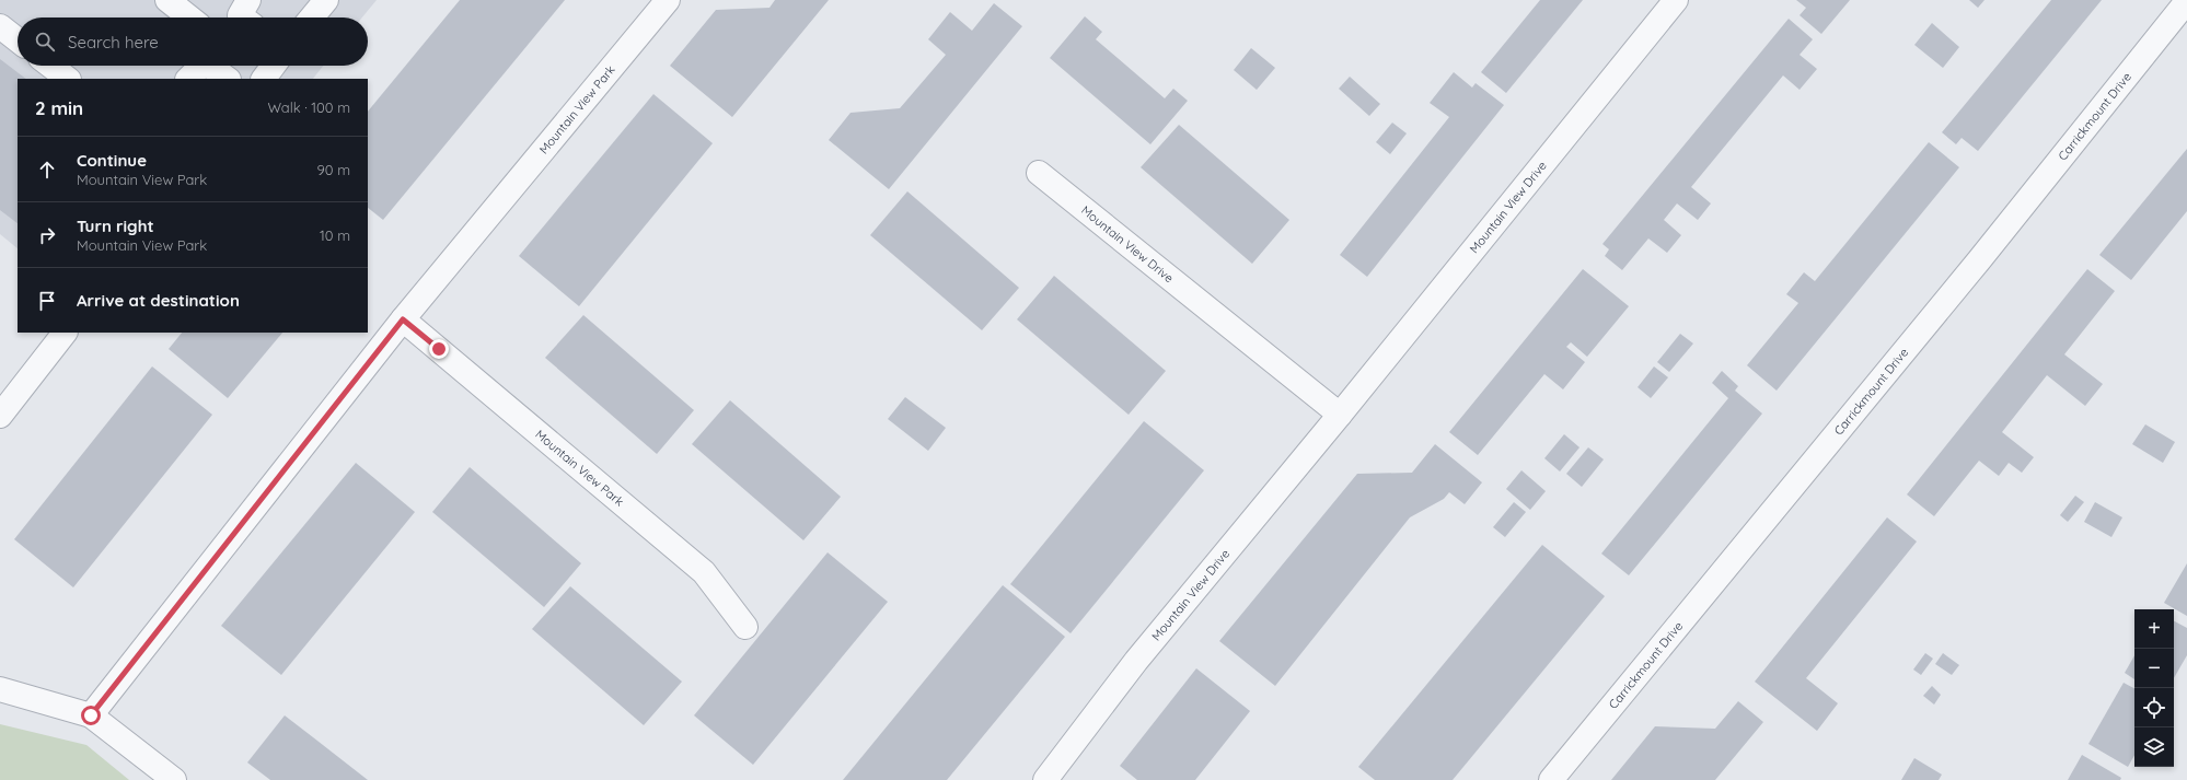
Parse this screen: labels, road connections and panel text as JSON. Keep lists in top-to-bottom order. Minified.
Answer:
{"streets":{"street":["Mountain View Park","Carrickmount Drive","Mountain View Drive"]},"page":{"search":"Search here","heading":["2 min","Walk · 100 m"],"list":[["Continue","Mountain View Park","90 m"],["Turn right","Mountain View Park","10 m"],"Arrive at destination"],"map_buttons":["+","−"]}}
